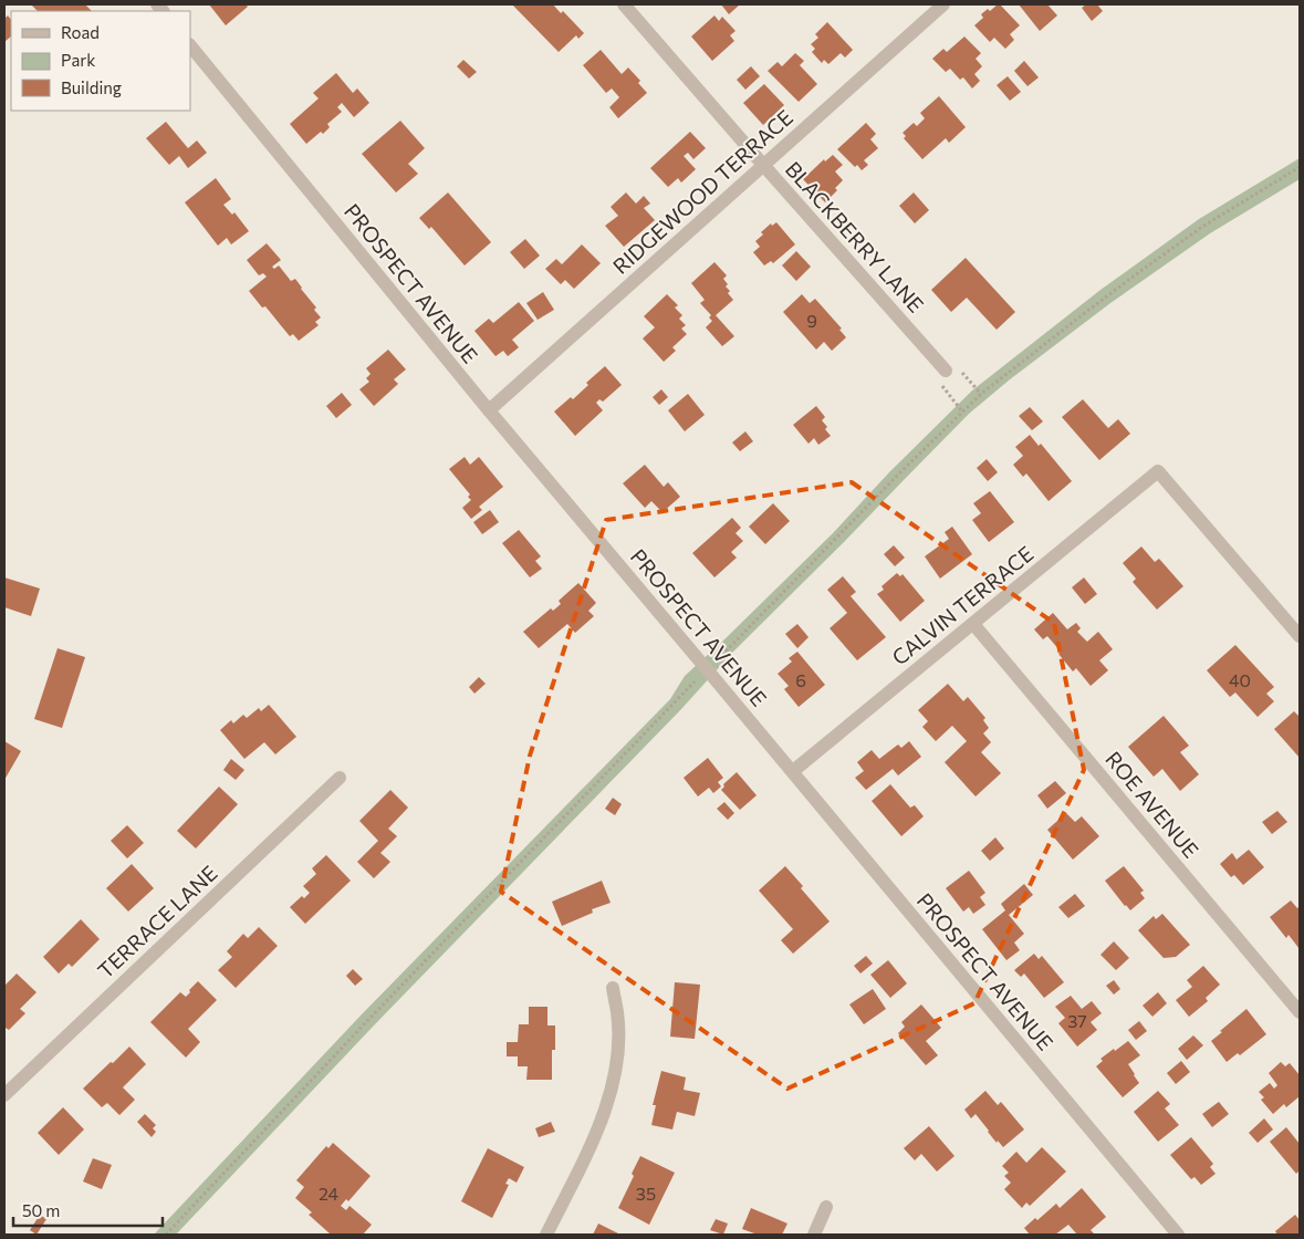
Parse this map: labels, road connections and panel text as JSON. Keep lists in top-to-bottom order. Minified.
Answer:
{"streets":{"street":["RIDGEWOOD TERRACE","BLACKBERRY LANE","PROSPECT AVENUE","CALVIN TERRACE","ROE AVENUE","TERRACE LANE"]},"crossings":[["RIDGEWOOD TERRACE","BLACKBERRY LANE"],["RIDGEWOOD TERRACE","PROSPECT AVENUE"],["PROSPECT AVENUE","CALVIN TERRACE"],["CALVIN TERRACE","ROE AVENUE"]],"house_numbers":["9","6","40","37","24","35"],"legend":["Road","Park","Building"],"scale_bar":"50 m"}
